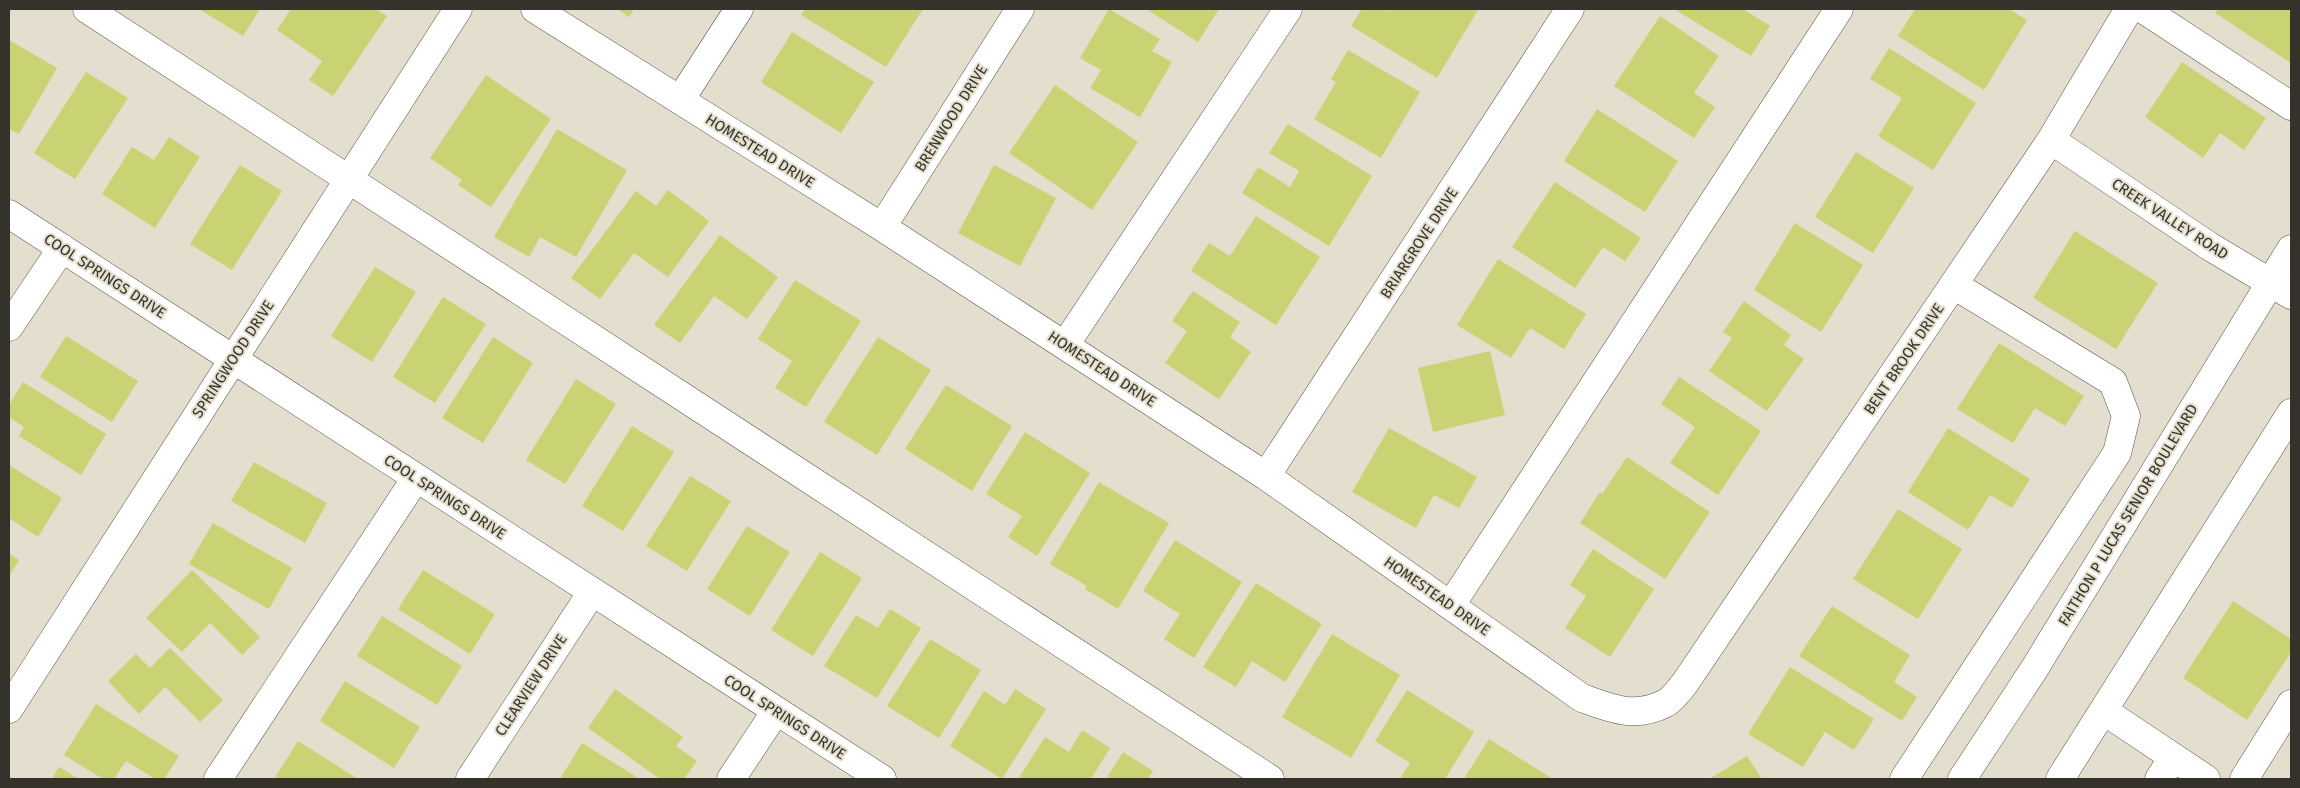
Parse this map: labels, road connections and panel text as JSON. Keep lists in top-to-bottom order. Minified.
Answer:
{"streets":{"street":["BRENWOOD DRIVE","HOMESTEAD DRIVE","CREEK VALLEY ROAD","BRIARGROVE DRIVE","COOL SPRINGS DRIVE","SPRINGWOOD DRIVE","BENT BROOK DRIVE","FAITHON P LUCAS SENIOR BOULEVARD","CLEARVIEW DRIVE"]},"crossings":[["BRENWOOD DRIVE","HOMESTEAD DRIVE"],["HOMESTEAD DRIVE","BRIARGROVE DRIVE"],["HOMESTEAD DRIVE","BENT BROOK DRIVE"],["CREEK VALLEY ROAD","BENT BROOK DRIVE"],["CREEK VALLEY ROAD","FAITHON P LUCAS SENIOR BOULEVARD"],["COOL SPRINGS DRIVE","SPRINGWOOD DRIVE"],["COOL SPRINGS DRIVE","CLEARVIEW DRIVE"]]}
